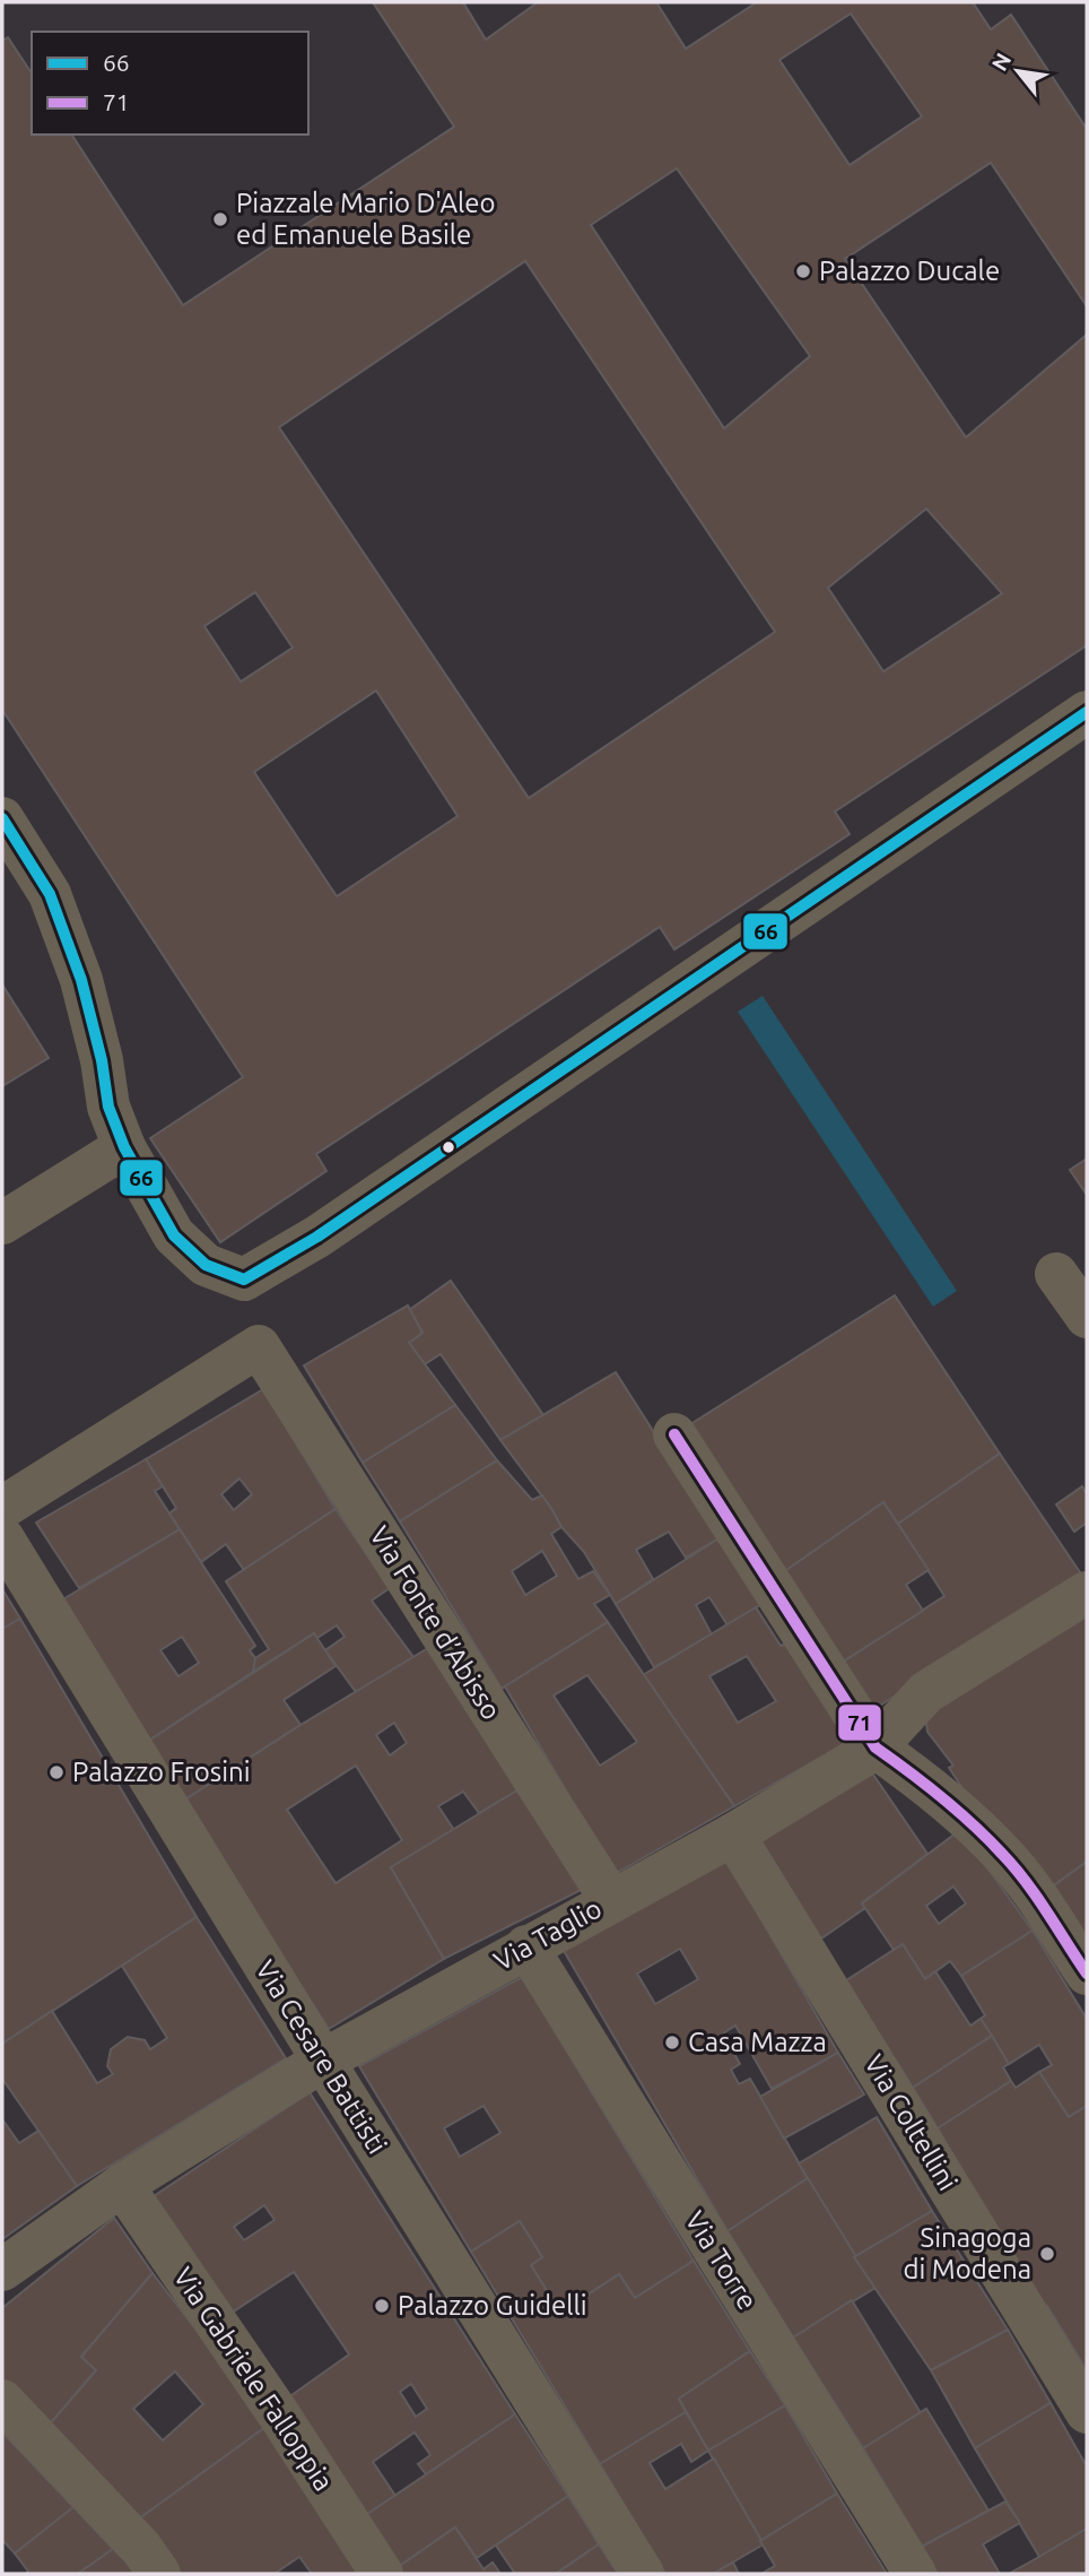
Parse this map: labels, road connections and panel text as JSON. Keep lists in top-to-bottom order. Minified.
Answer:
{"streets":{"street":["Via Fonte d’Abisso","Via Taglio","Via Cesare Battisti","Via Coltellini","Via Torre","Via Gabriele Falloppia"]},"crossings":[["Via Fonte d’Abisso","Via Taglio"],["Via Taglio","Via Cesare Battisti"],["Via Taglio","Via Coltellini"],["Via Taglio","Via Torre"],["Via Taglio","Via Gabriele Falloppia"]],"places":["Piazzale Mario D'Aleo ed Emanuele Basile","Palazzo Ducale","Palazzo Frosini","Casa Mazza","Sinagoga di Modena","Palazzo Guidelli"],"lines":["transit line 66","transit line 71"],"legend":["66","71"],"north":"top left"}
